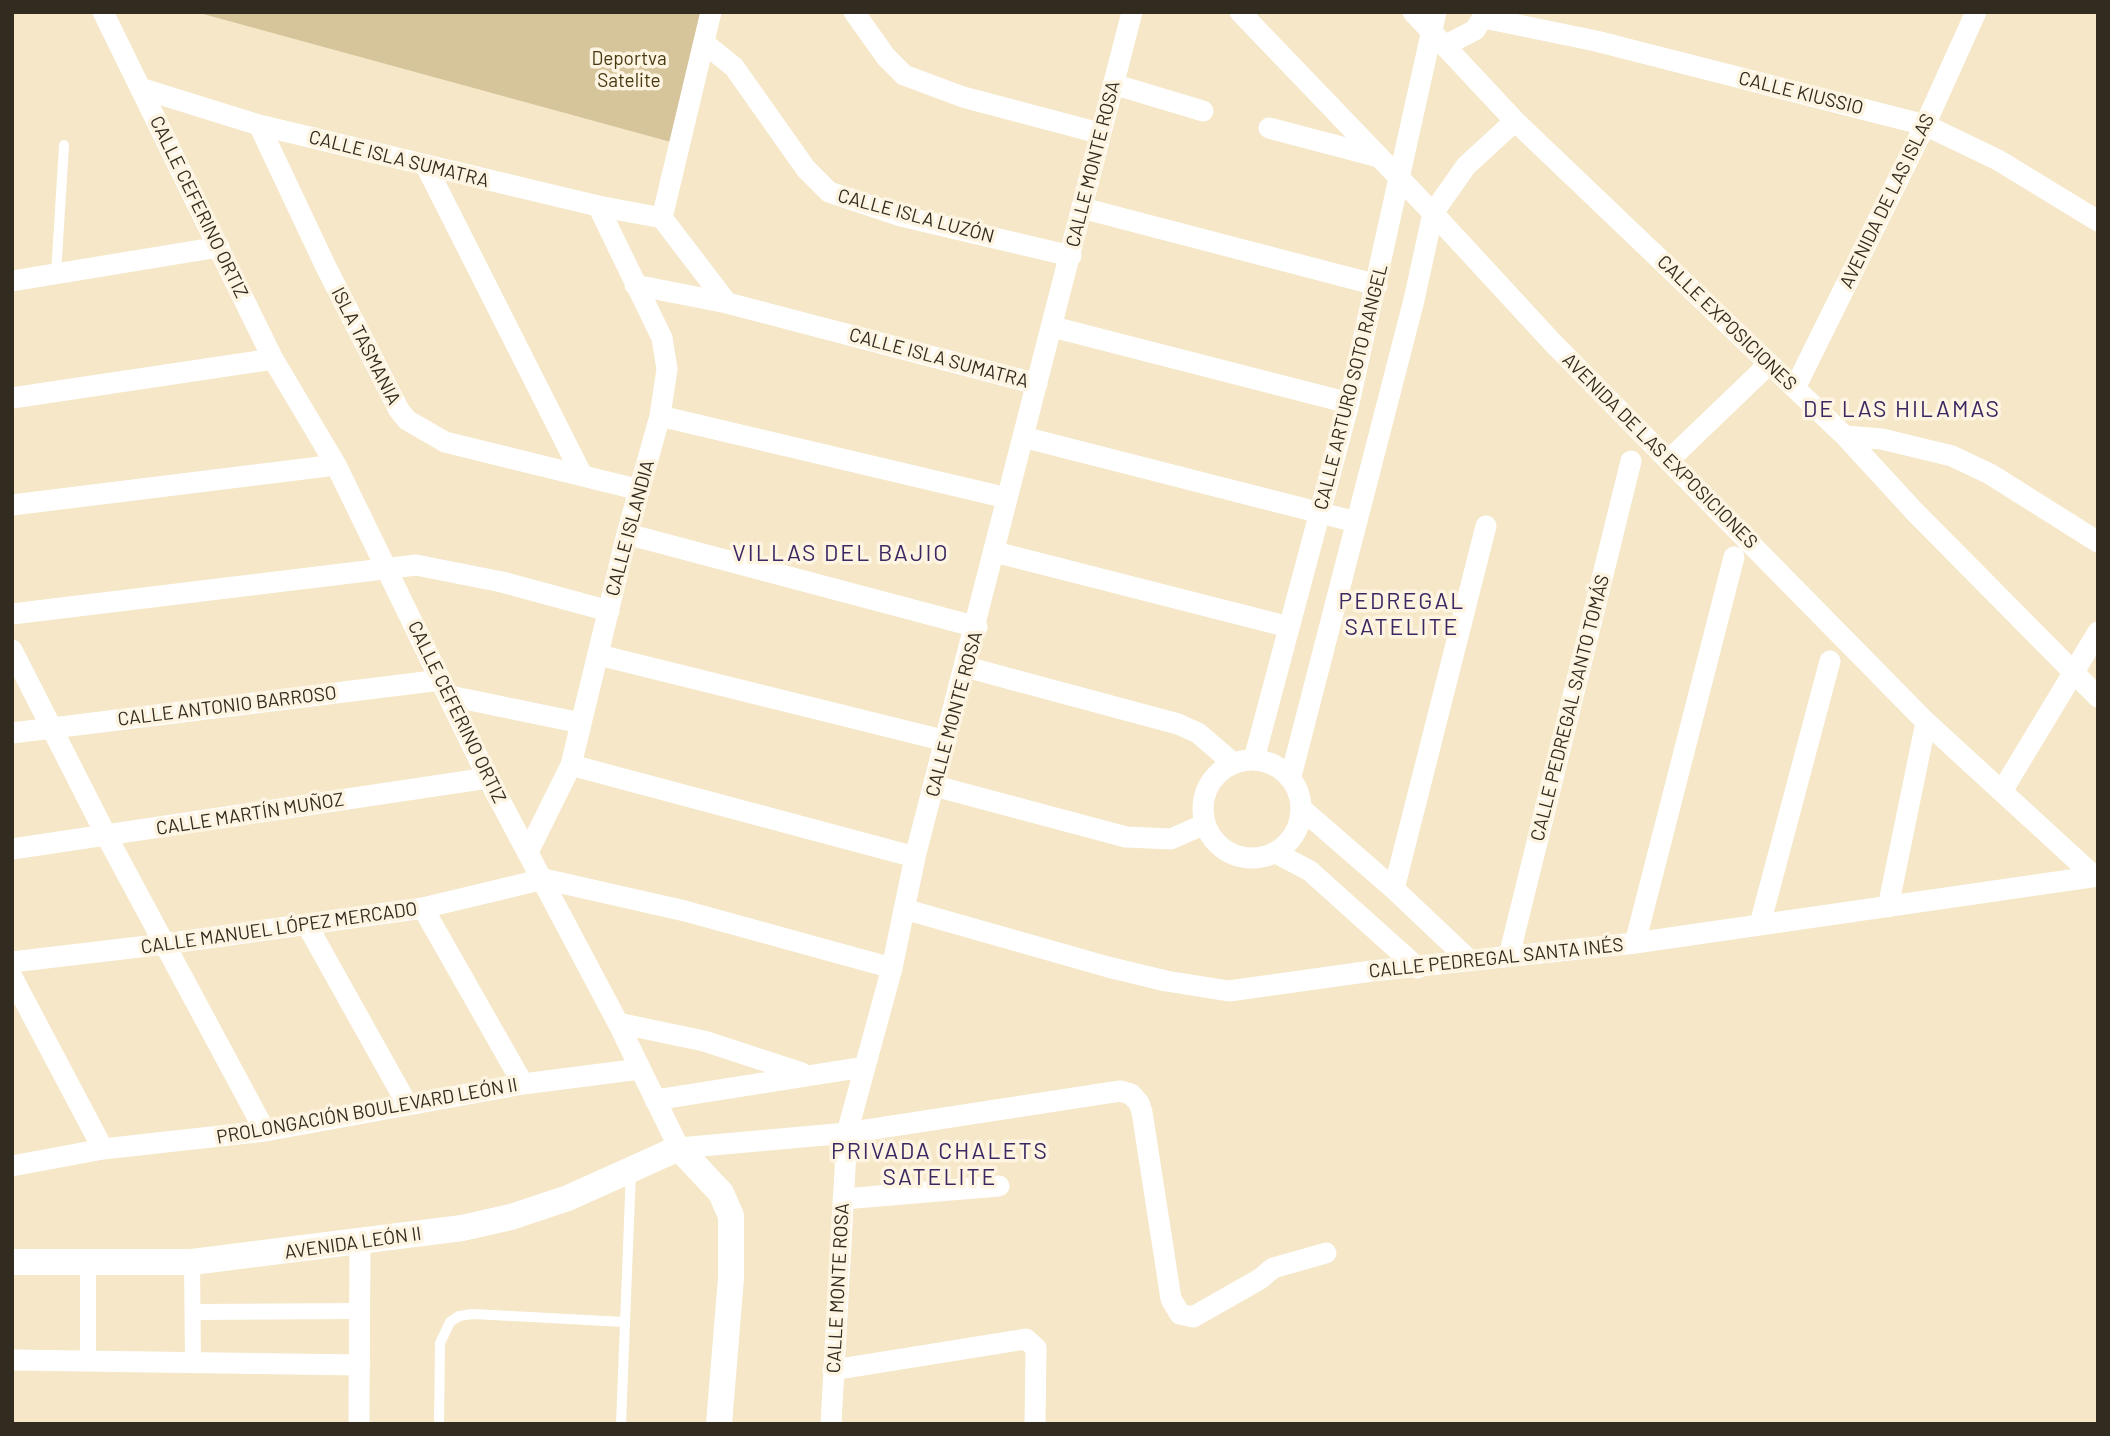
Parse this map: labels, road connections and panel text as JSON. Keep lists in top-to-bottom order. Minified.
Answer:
{"streets":{"street":["CALLE KIUSSIO","CALLE ISLA SUMATRA","CALLE MONTE ROSA","AVENIDA DE LAS ISLAS","CALLE CEFERINO ORTIZ","CALLE ISLA LUZÓN","CALLE EXPOSICIONES","ISLA TASMANIA","CALLE ARTURO SOTO RANGEL","AVENIDA DE LAS EXPOSICIONES","CALLE ISLANDIA","CALLE ANTONIO BARROSO","CALLE PEDREGAL SANTO TOMÁS","CALLE MARTÍN MUÑOZ","CALLE MANUEL LÓPEZ MERCADO","CALLE PEDREGAL SANTA INÉS","PROLONGACIÓN BOULEVARD LEÓN II","AVENIDA LEÓN II"]},"crossings":[["CALLE KIUSSIO","AVENIDA DE LAS ISLAS"],["CALLE ISLA SUMATRA","CALLE MONTE ROSA"],["CALLE ISLA SUMATRA","CALLE CEFERINO ORTIZ"],["CALLE ISLA SUMATRA","ISLA TASMANIA"],["CALLE ISLA SUMATRA","CALLE ISLANDIA"],["CALLE MONTE ROSA","CALLE ISLA LUZÓN"],["CALLE MONTE ROSA","CALLE PEDREGAL SANTA INÉS"],["AVENIDA DE LAS ISLAS","CALLE EXPOSICIONES"],["CALLE CEFERINO ORTIZ","CALLE ISLANDIA"],["CALLE CEFERINO ORTIZ","CALLE ANTONIO BARROSO"],["CALLE CEFERINO ORTIZ","CALLE MARTÍN MUÑOZ"],["CALLE CEFERINO ORTIZ","CALLE MANUEL LÓPEZ MERCADO"],["CALLE CEFERINO ORTIZ","PROLONGACIÓN BOULEVARD LEÓN II"],["CALLE CEFERINO ORTIZ","AVENIDA LEÓN II"],["CALLE EXPOSICIONES","CALLE ARTURO SOTO RANGEL"],["ISLA TASMANIA","CALLE ISLANDIA"],["CALLE ARTURO SOTO RANGEL","AVENIDA DE LAS EXPOSICIONES"],["AVENIDA DE LAS EXPOSICIONES","CALLE PEDREGAL SANTA INÉS"],["CALLE ISLANDIA","CALLE ANTONIO BARROSO"],["CALLE PEDREGAL SANTO TOMÁS","CALLE PEDREGAL SANTA INÉS"]],"districts":["DE LAS HILAMAS","VILLAS DEL BAJIO","PEDREGAL SATELITE","PRIVADA CHALETS SATELITE"],"parks":["Deportva Satelite"]}
